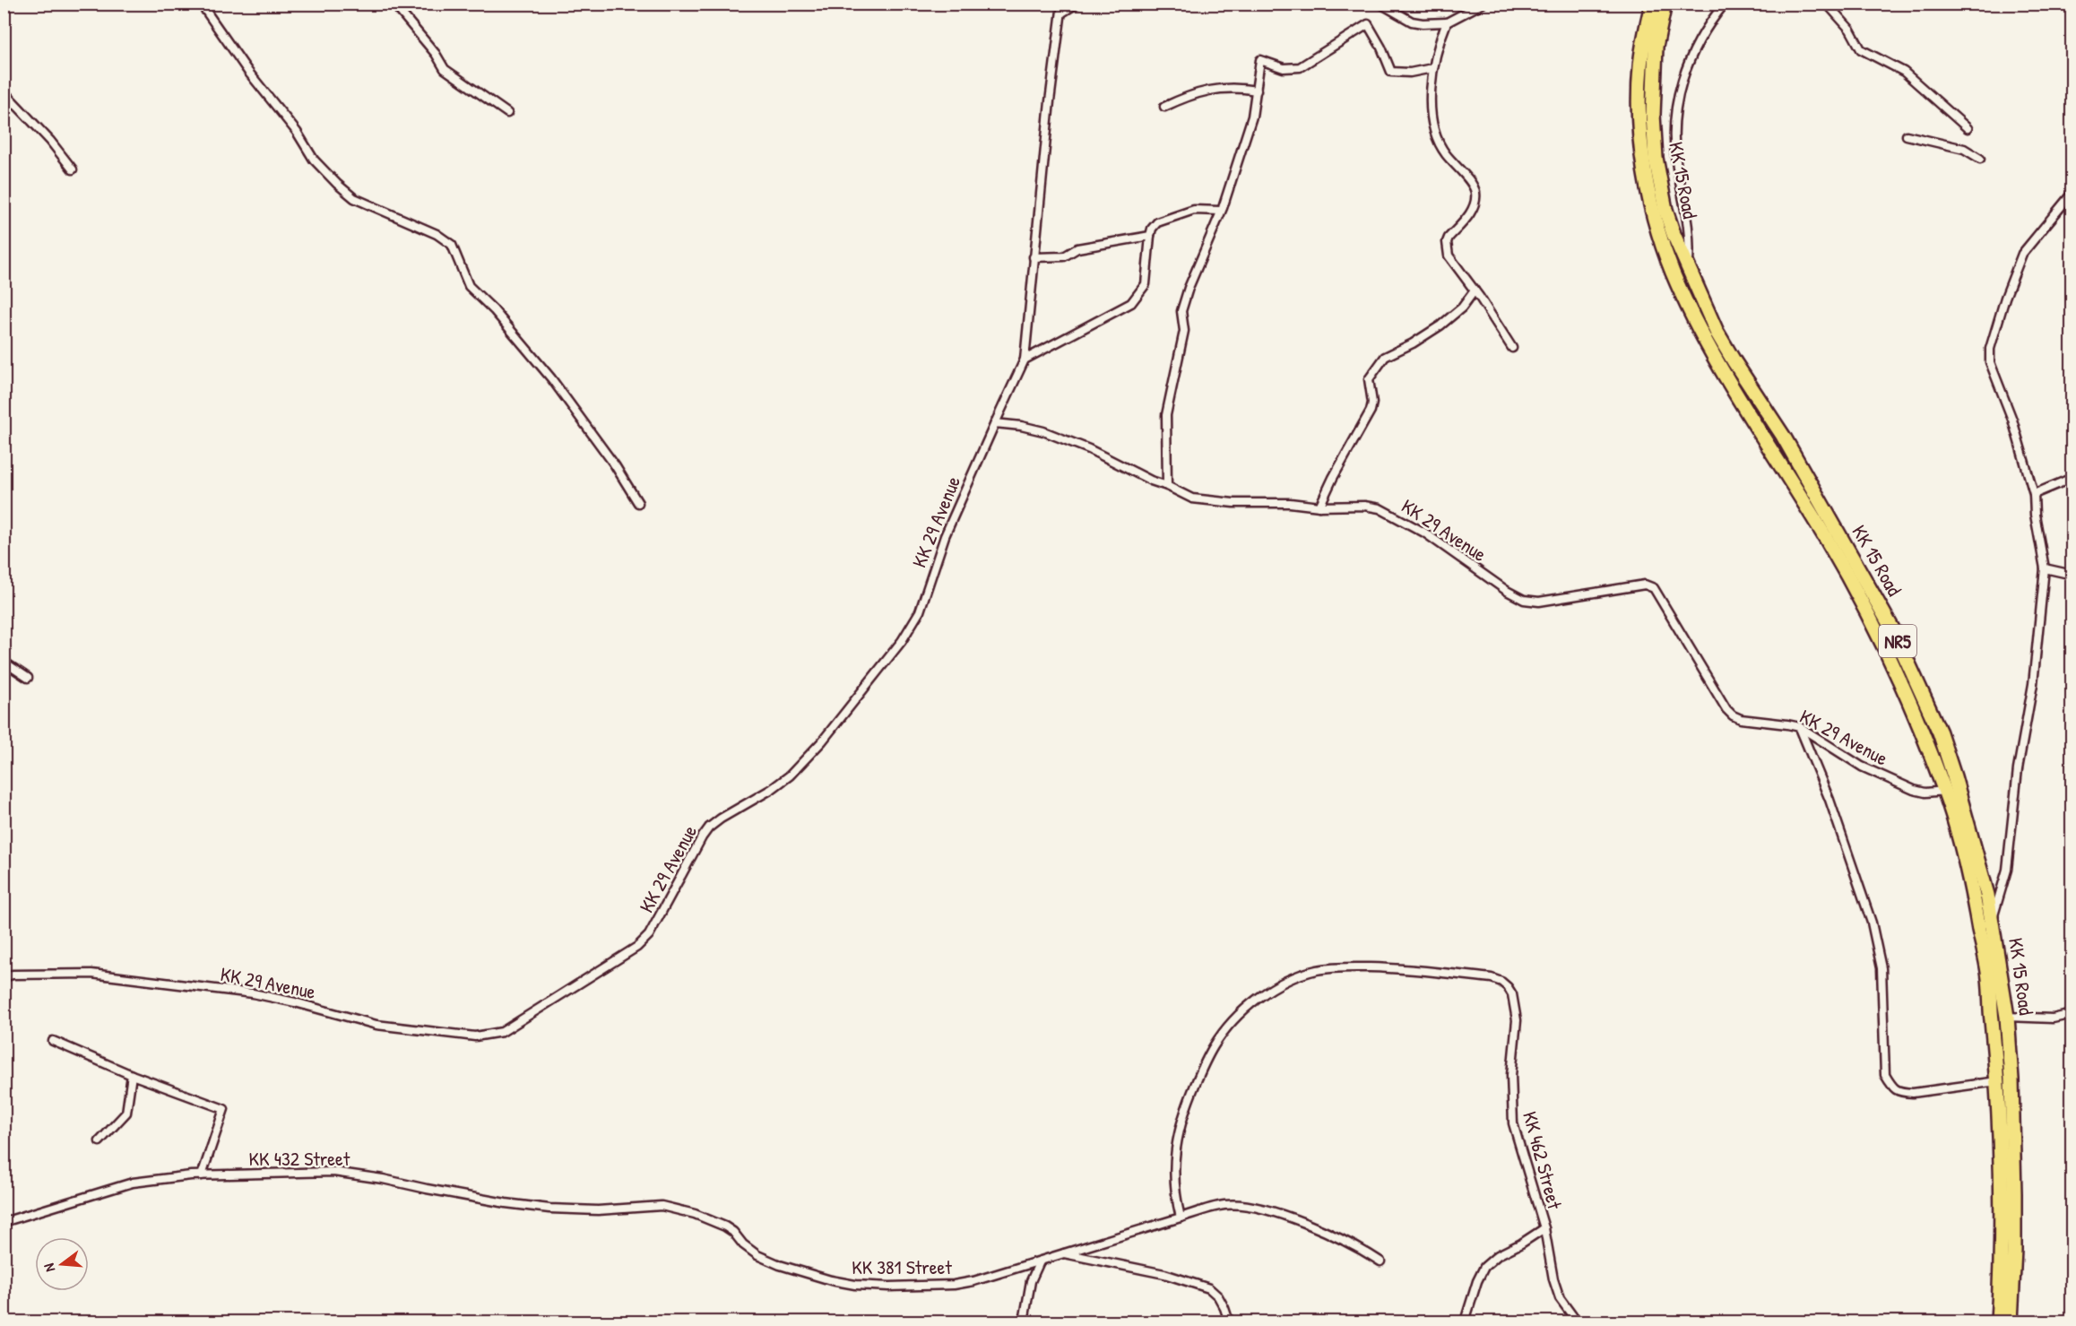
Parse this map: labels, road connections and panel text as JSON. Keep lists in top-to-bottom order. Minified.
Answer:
{"streets":{"highway":["KK 15 Road","NR5"],"street":["KK 29 Avenue","KK 432 Street","KK 462 Street","KK 381 Street"]},"crossings":[["KK 15 Road","KK 29 Avenue"],["KK 432 Street","KK 381 Street"],["KK 462 Street","KK 381 Street"]],"north":"left"}
